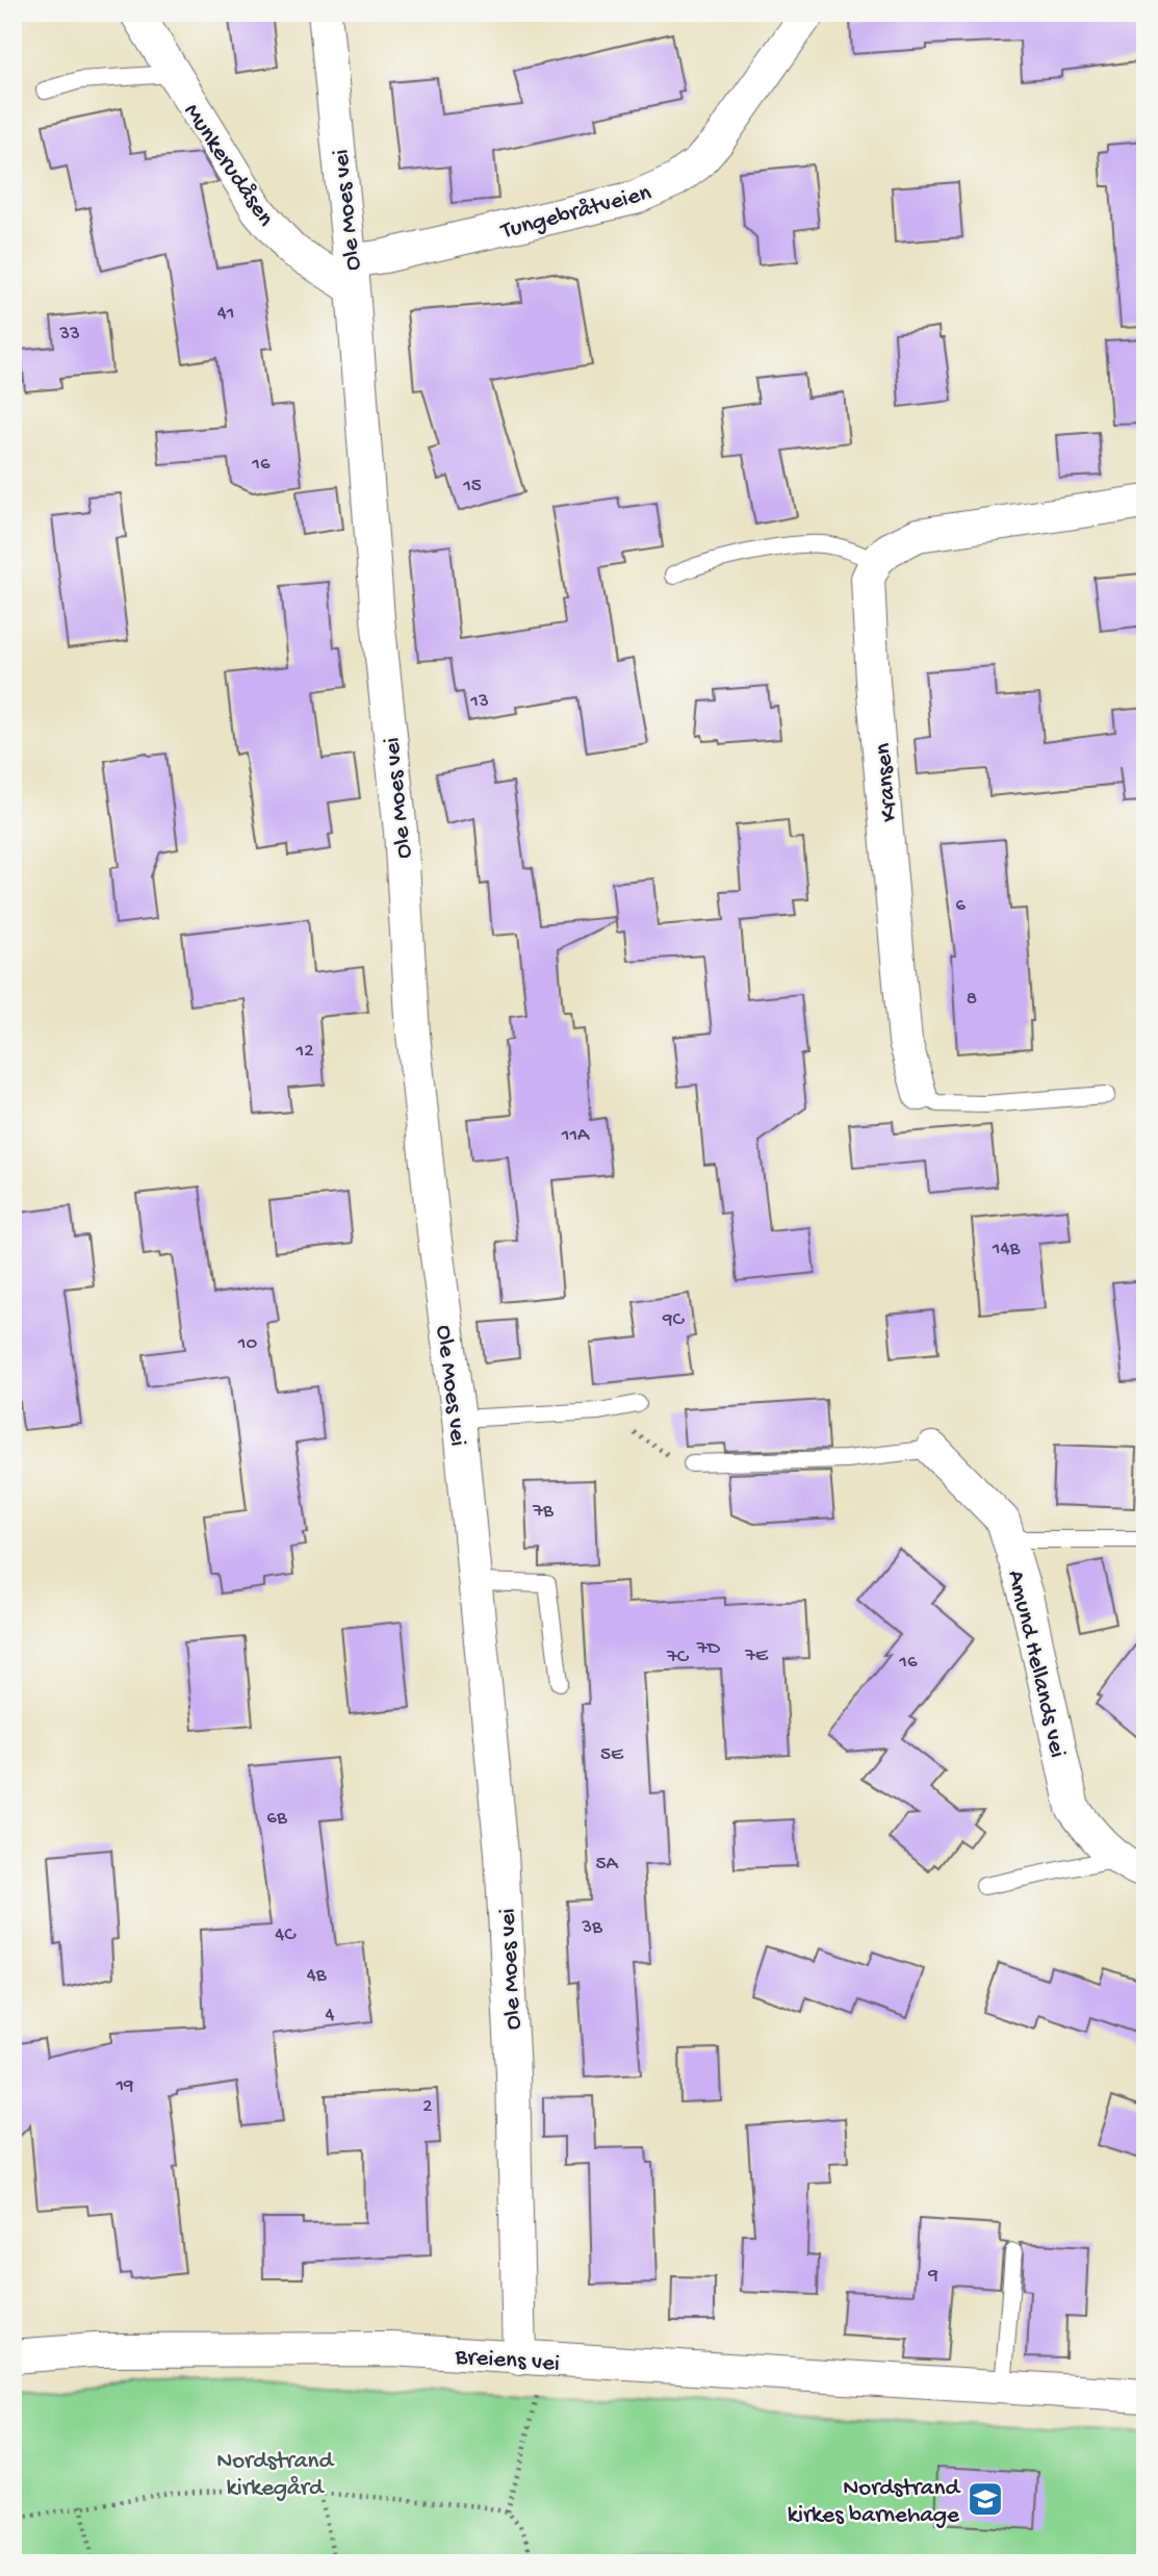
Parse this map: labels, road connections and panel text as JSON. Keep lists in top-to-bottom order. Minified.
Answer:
{"streets":{"street":["Munkerudåsen","Tungebråtveien","Ole Moes vei","Kransen","Amund Hellands vei","Breiens vei"]},"crossings":[["Munkerudåsen","Tungebråtveien"],["Munkerudåsen","Ole Moes vei"],["Tungebråtveien","Ole Moes vei"],["Ole Moes vei","Breiens vei"]],"parks":["Nordstrand kirkegård"],"places":{"school or university":["Nordstrand kirkes barnehage"]},"house_numbers":["41","33","16","15","13","6","8","12","11A","14B","9C","10","7B","7D","7E","7C","16","5E","6B","5A","3B","4C","4B","4","19","2","9"]}
